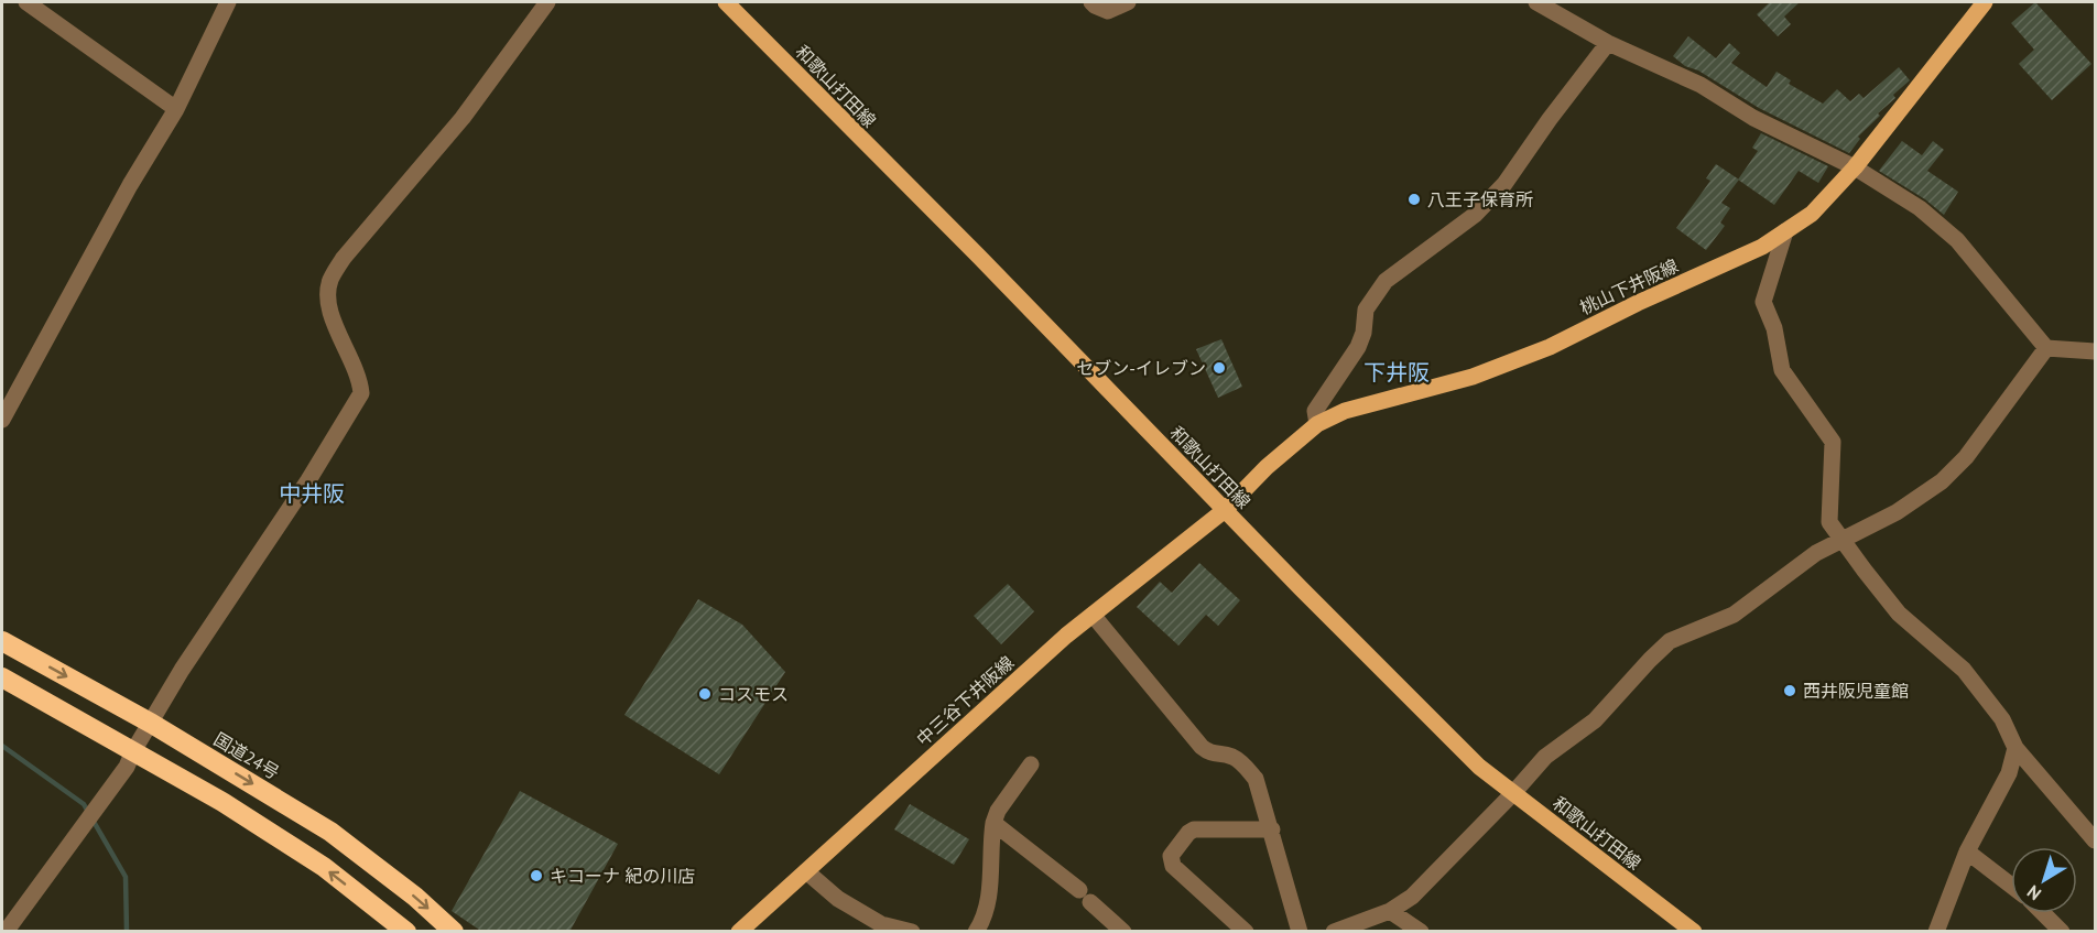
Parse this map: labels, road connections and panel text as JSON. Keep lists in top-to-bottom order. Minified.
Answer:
{"streets":{"highway":["国道24号"],"main road":["和歌山打田線","桃山下井阪線","中三谷下井阪線"]},"crossings":[["和歌山打田線","桃山下井阪線"],["和歌山打田線","中三谷下井阪線"],["桃山下井阪線","中三谷下井阪線"]],"districts":["下井阪","中井阪"],"places":["八王子保育所","セブン-イレブン","西井阪児童館","コスモス","キコーナ 紀の川店"],"north":"bottom left"}
